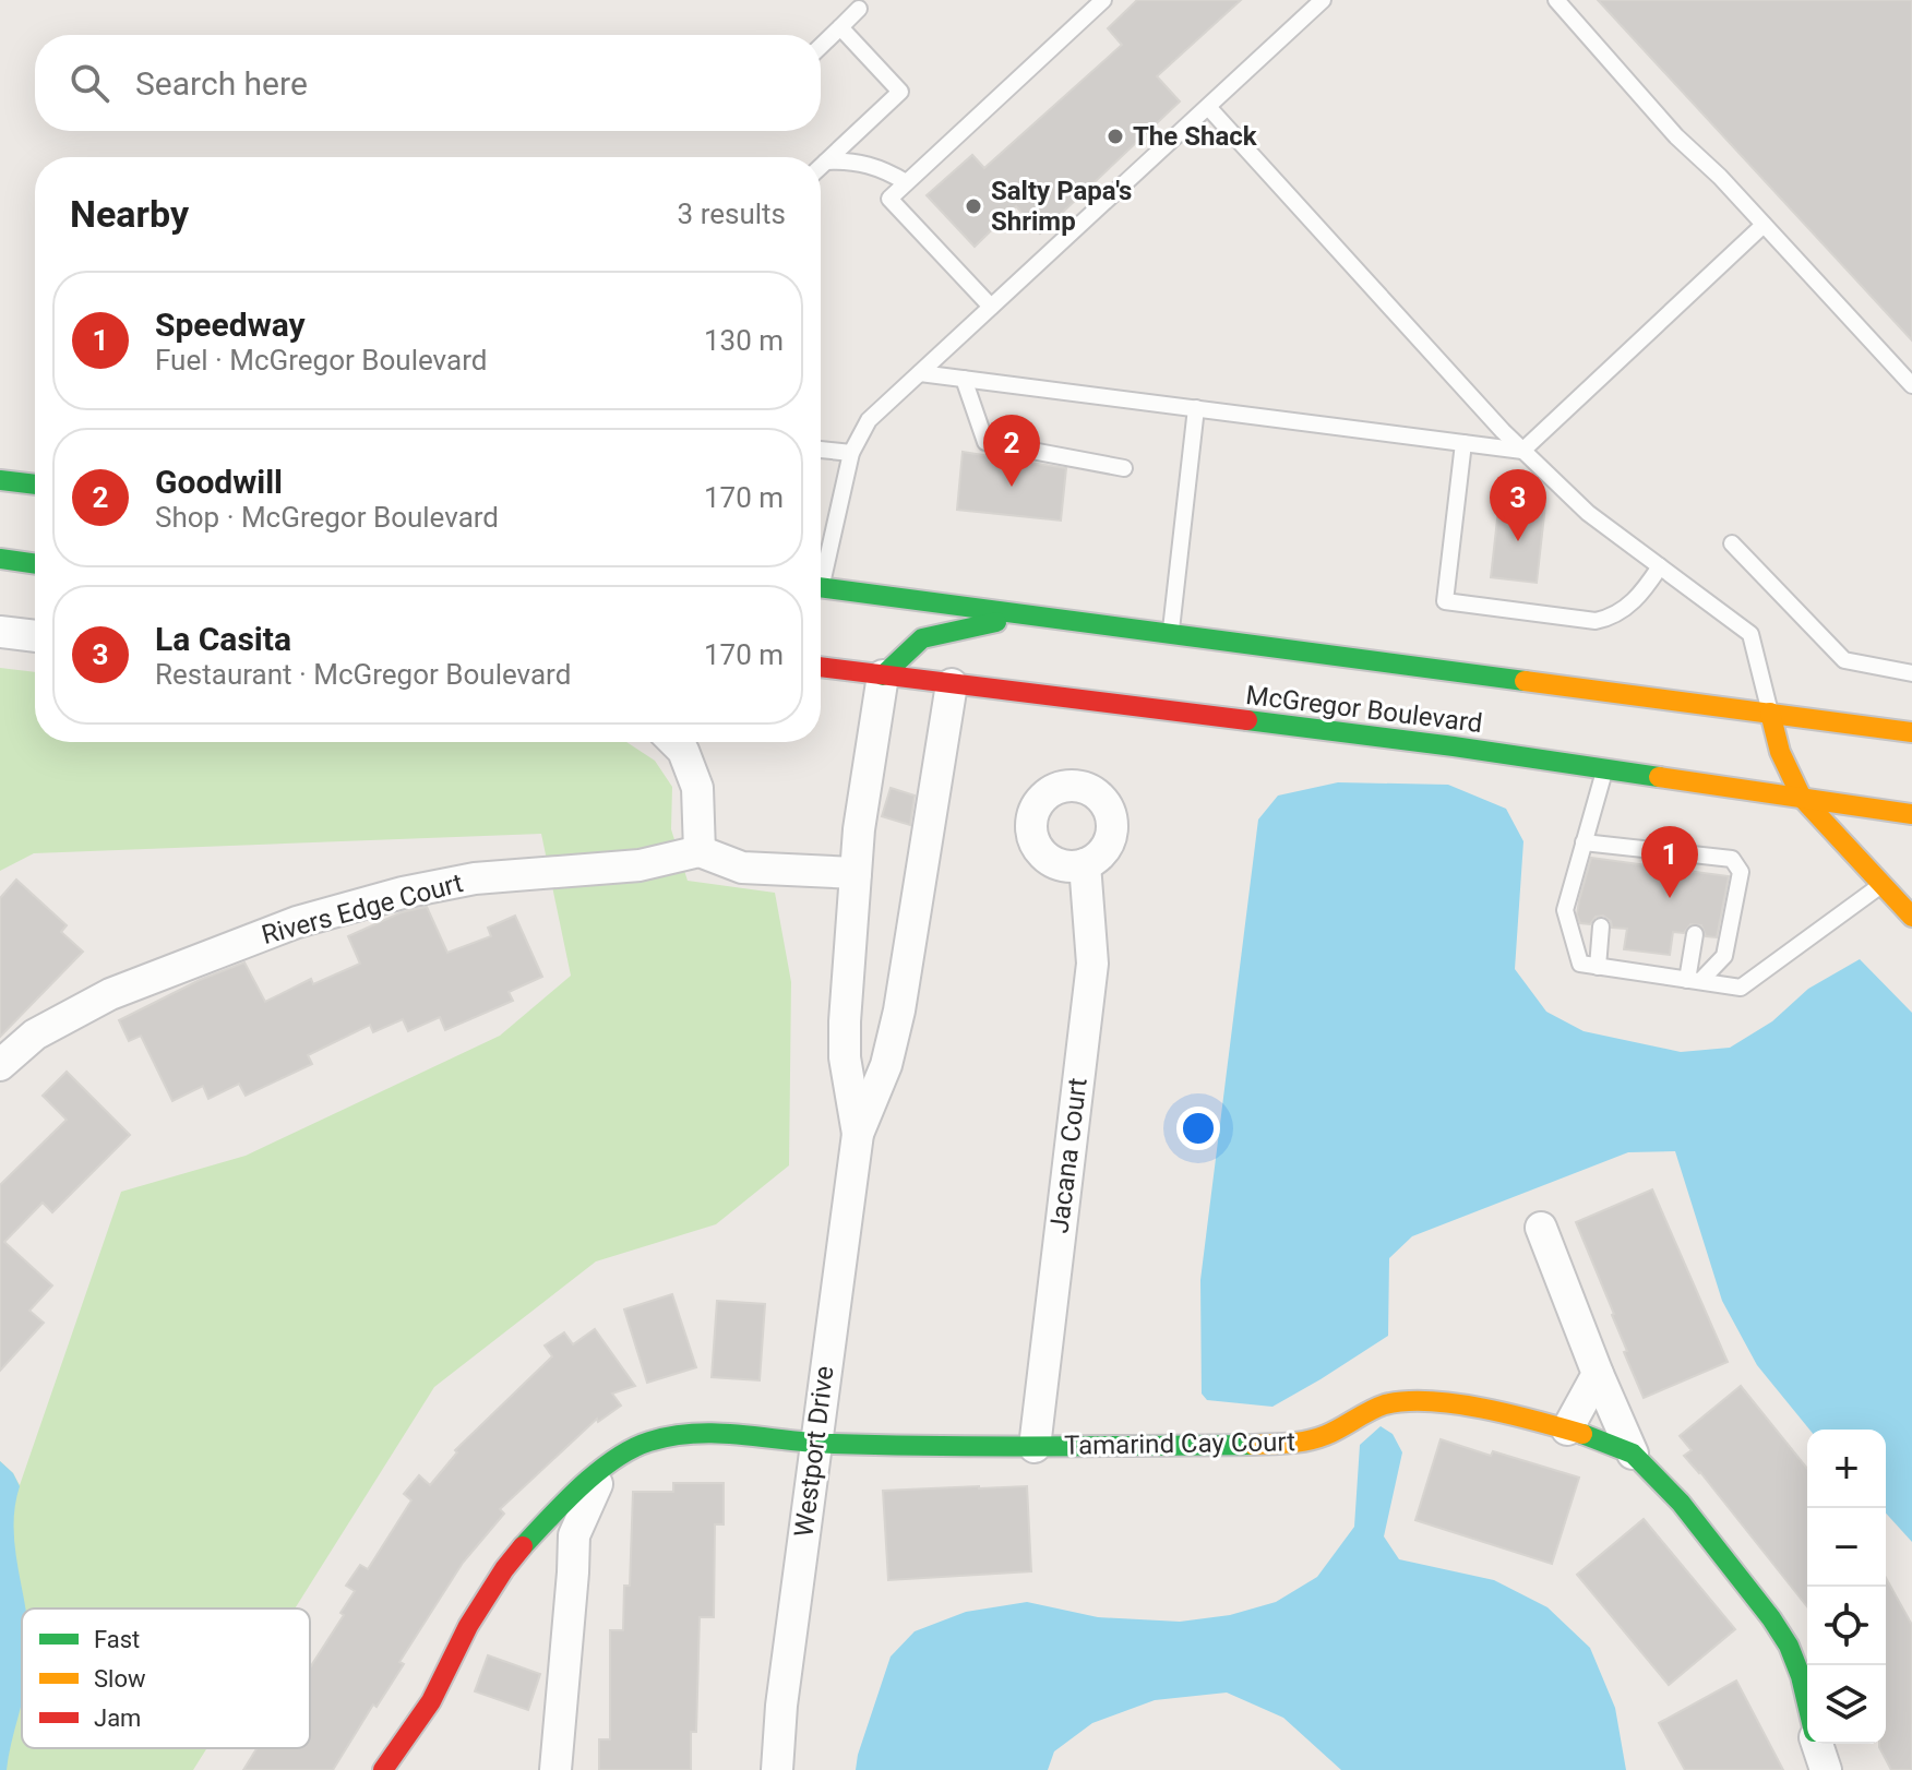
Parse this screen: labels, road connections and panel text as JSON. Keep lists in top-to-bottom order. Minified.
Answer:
{"streets":{"main road":["McGregor Boulevard","Tamarind Cay Court"],"street":["Rivers Edge Court","Jacana Court","Westport Drive"]},"crossings":[["McGregor Boulevard","Westport Drive"],["Jacana Court","Tamarind Cay Court"],["Tamarind Cay Court","Westport Drive"]],"places":["The Shack","Salty Papa's Shrimp"],"legend":["Fast","Slow","Jam"],"page":{"search":"Search here","heading":["Nearby","3 results"],"list":[{"mark":"1","name":"Speedway","note":"Fuel · McGregor Boulevard","value":"130 m"},{"mark":"2","name":"Goodwill","note":"Shop · McGregor Boulevard","value":"170 m"},{"mark":"3","name":"La Casita","note":"Restaurant · McGregor Boulevard","value":"170 m"}],"pins":["2","3","1"],"map_buttons":["+","−"]}}
